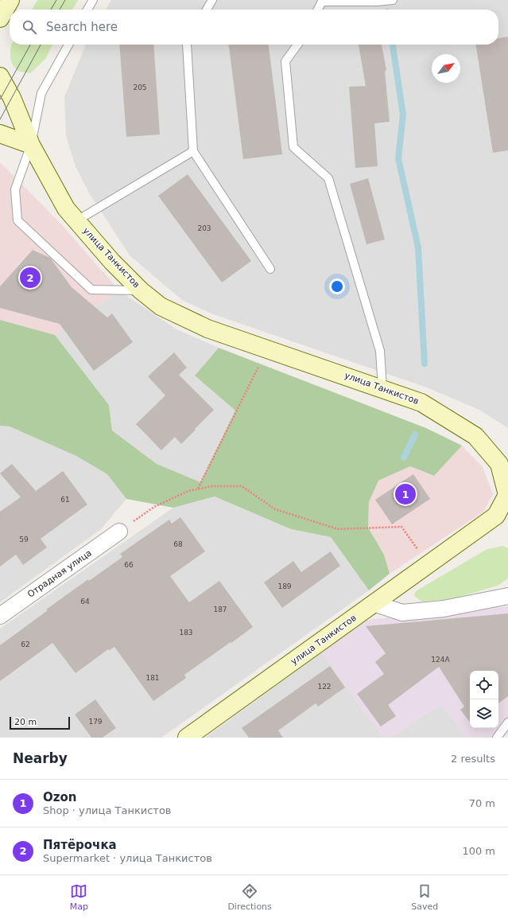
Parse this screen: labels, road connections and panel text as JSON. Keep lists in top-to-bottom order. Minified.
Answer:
{"streets":{"main road":["улица Танкистов"],"street":["Отрадная улица"]},"house_numbers":["205","203","61","59","68","66","189","64","187","183","62","124А","181","122","179"],"scale_bar":"20 m","north":"top right","page":{"search":"Search here","pins":["2","1"],"scale":"20 m","heading":["Nearby","2 results"],"list":[{"mark":"1","name":"Ozon","note":"Shop · улица Танкистов","value":"70 m"},{"mark":"2","name":"Пятёрочка","note":"Supermarket · улица Танкистов","value":"100 m"}],"nav":["Map","Directions","Saved"]}}
